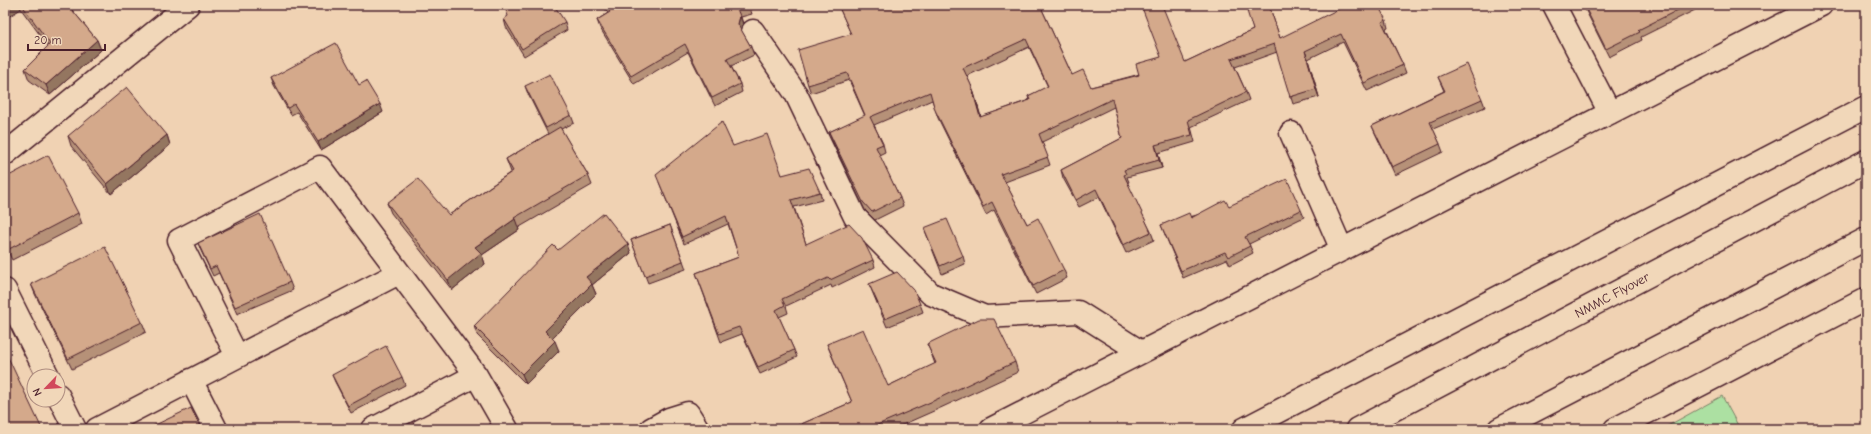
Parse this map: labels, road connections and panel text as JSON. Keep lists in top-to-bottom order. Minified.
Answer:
{"streets":{"main road":["NMMC Flyover"]},"scale_bar":"20 m","north":"bottom left"}
